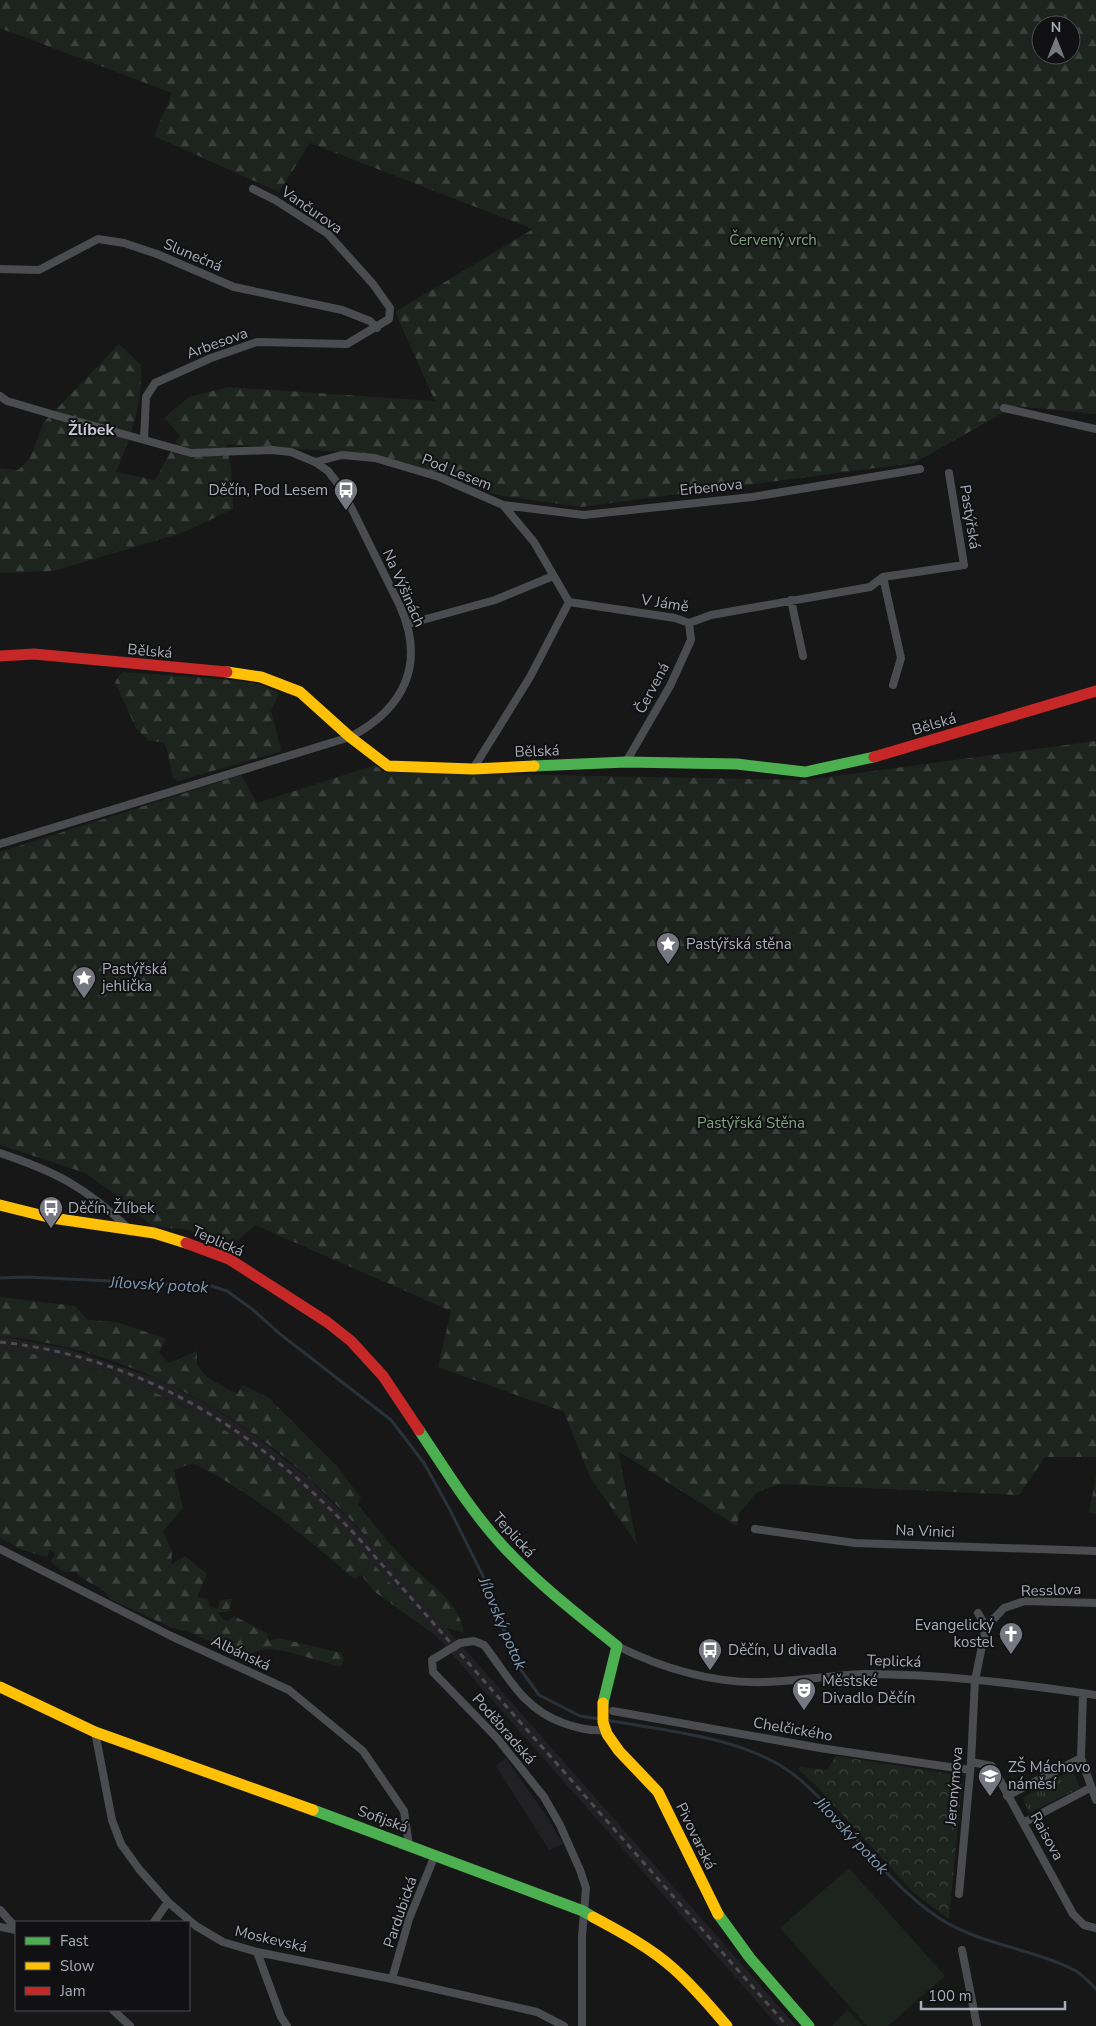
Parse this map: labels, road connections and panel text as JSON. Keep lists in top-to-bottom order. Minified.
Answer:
{"streets":{"street":["Vančurova","Slunečná","Arbesova","Pod Lesem","Erbenova","Pastýřská","Na Výšinách","V Jámě","Bělská","Červená","Teplická","Na Vinici","Resslova","Albánská","Poděbradská","Chelčického","Jeronýmova","Sofijská","Pivovarská","Raisova","Pardubická","Moskevská"]},"crossings":[["Vančurova","Slunečná"],["Vančurova","Arbesova"],["Slunečná","Arbesova"],["Arbesova","Na Výšinách"],["Pod Lesem","Erbenova"],["Pod Lesem","Na Výšinách"],["Pastýřská","V Jámě"],["Na Výšinách","Bělská"],["V Jámě","Červená"],["Bělská","Červená"],["Teplická","Jeronýmova"],["Resslova","Jeronýmova"],["Albánská","Sofijská"],["Poděbradská","Sofijská"],["Poděbradská","Pivovarská"],["Chelčického","Jeronýmova"],["Chelčického","Raisova"],["Jeronýmova","Raisova"],["Sofijská","Pardubická"],["Sofijská","Moskevská"],["Pardubická","Moskevská"]],"districts":["Žlíbek"],"water":["Jílovský potok"],"parks":["Červený vrch","Pastýřská Stěna"],"places":{"bus stop":["Děčín, Pod Lesem","Děčín, Žlíbek","Děčín, U divadla"],"place":["Pastýřská stěna","Pastýřská jehlička"],"church":["Evangelický kostel"],"theatre":["Městské Divadlo Děčín"],"school or university":["ZŠ Máchovo náměsí"]},"legend":["Fast","Slow","Jam"],"scale_bar":"100 m","north":"top"}
